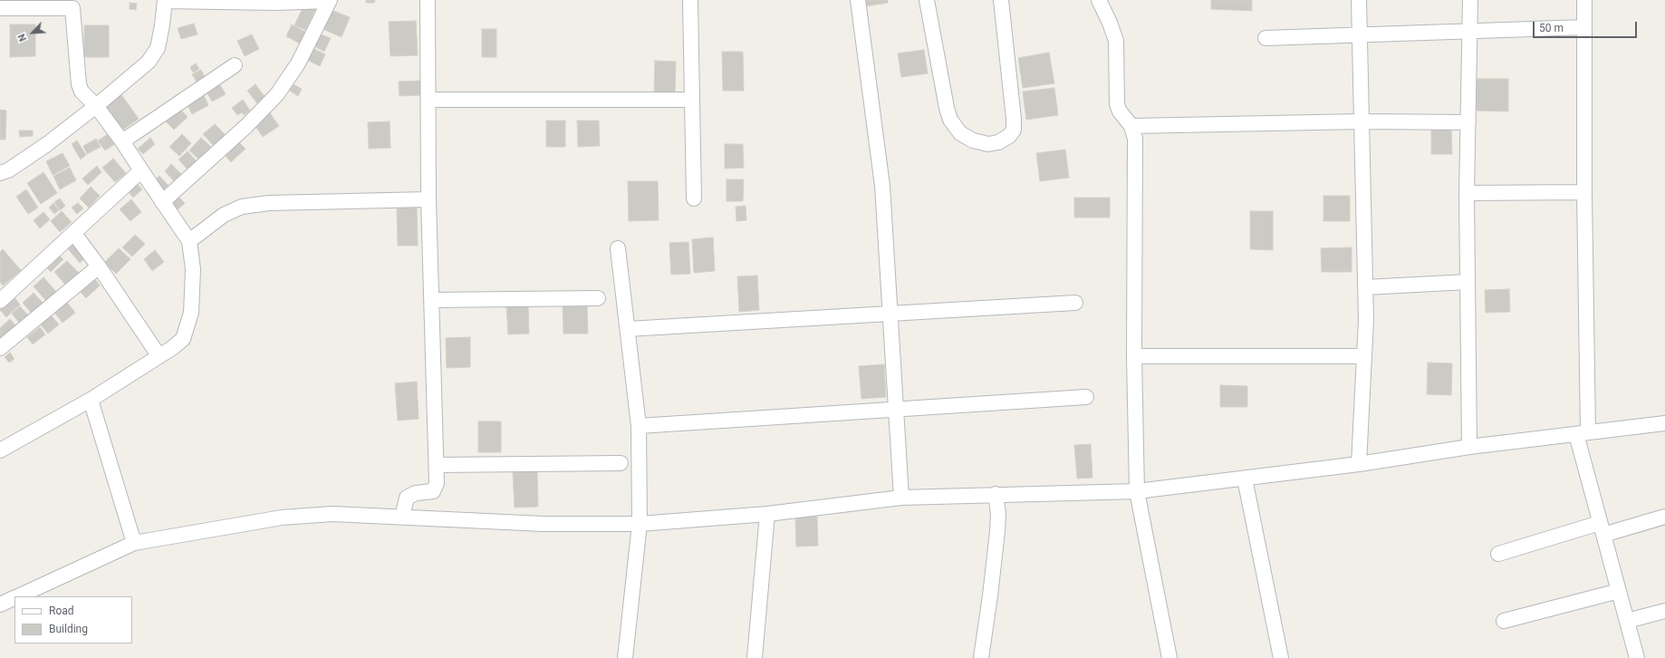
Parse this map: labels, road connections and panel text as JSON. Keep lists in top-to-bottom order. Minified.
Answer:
{"legend":["Road","Building"],"scale_bar":"50 m","north":"bottom left"}
